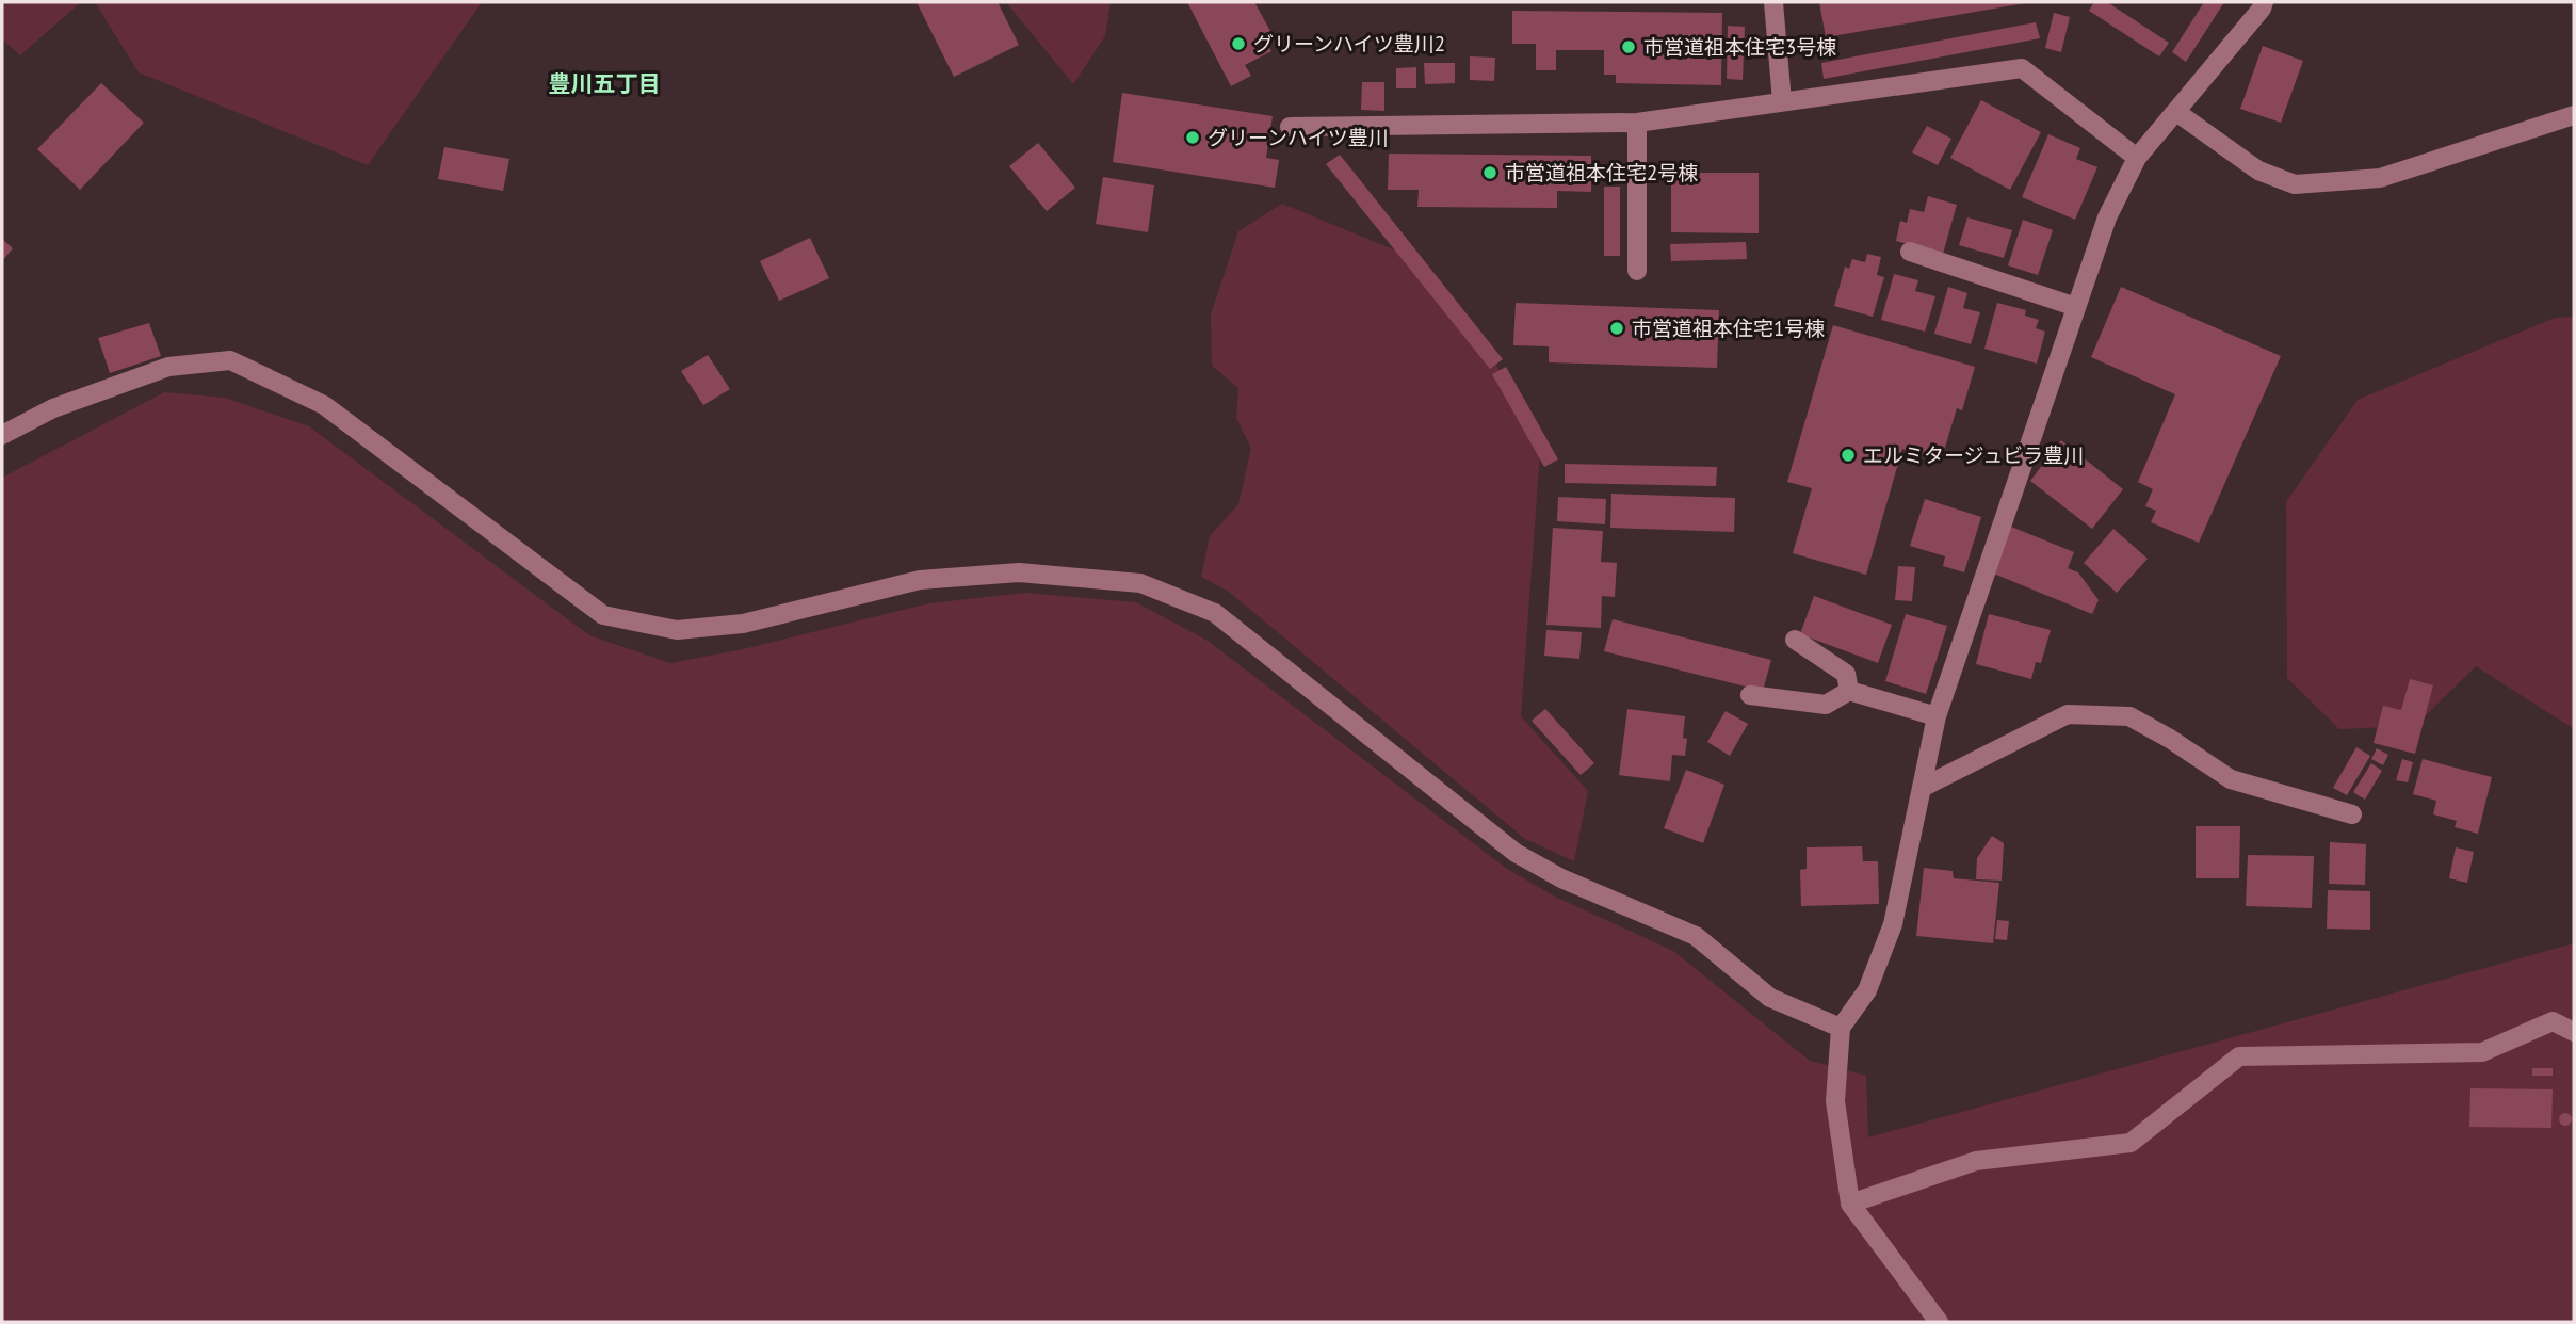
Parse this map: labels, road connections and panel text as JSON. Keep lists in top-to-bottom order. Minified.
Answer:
{"districts":["豊川五丁目"],"places":["グリーンハイツ豊川2","市営道祖本住宅3号棟","グリーンハイツ豊川","市営道祖本住宅2号棟","市営道祖本住宅1号棟","エルミタージュビラ豊川"]}
